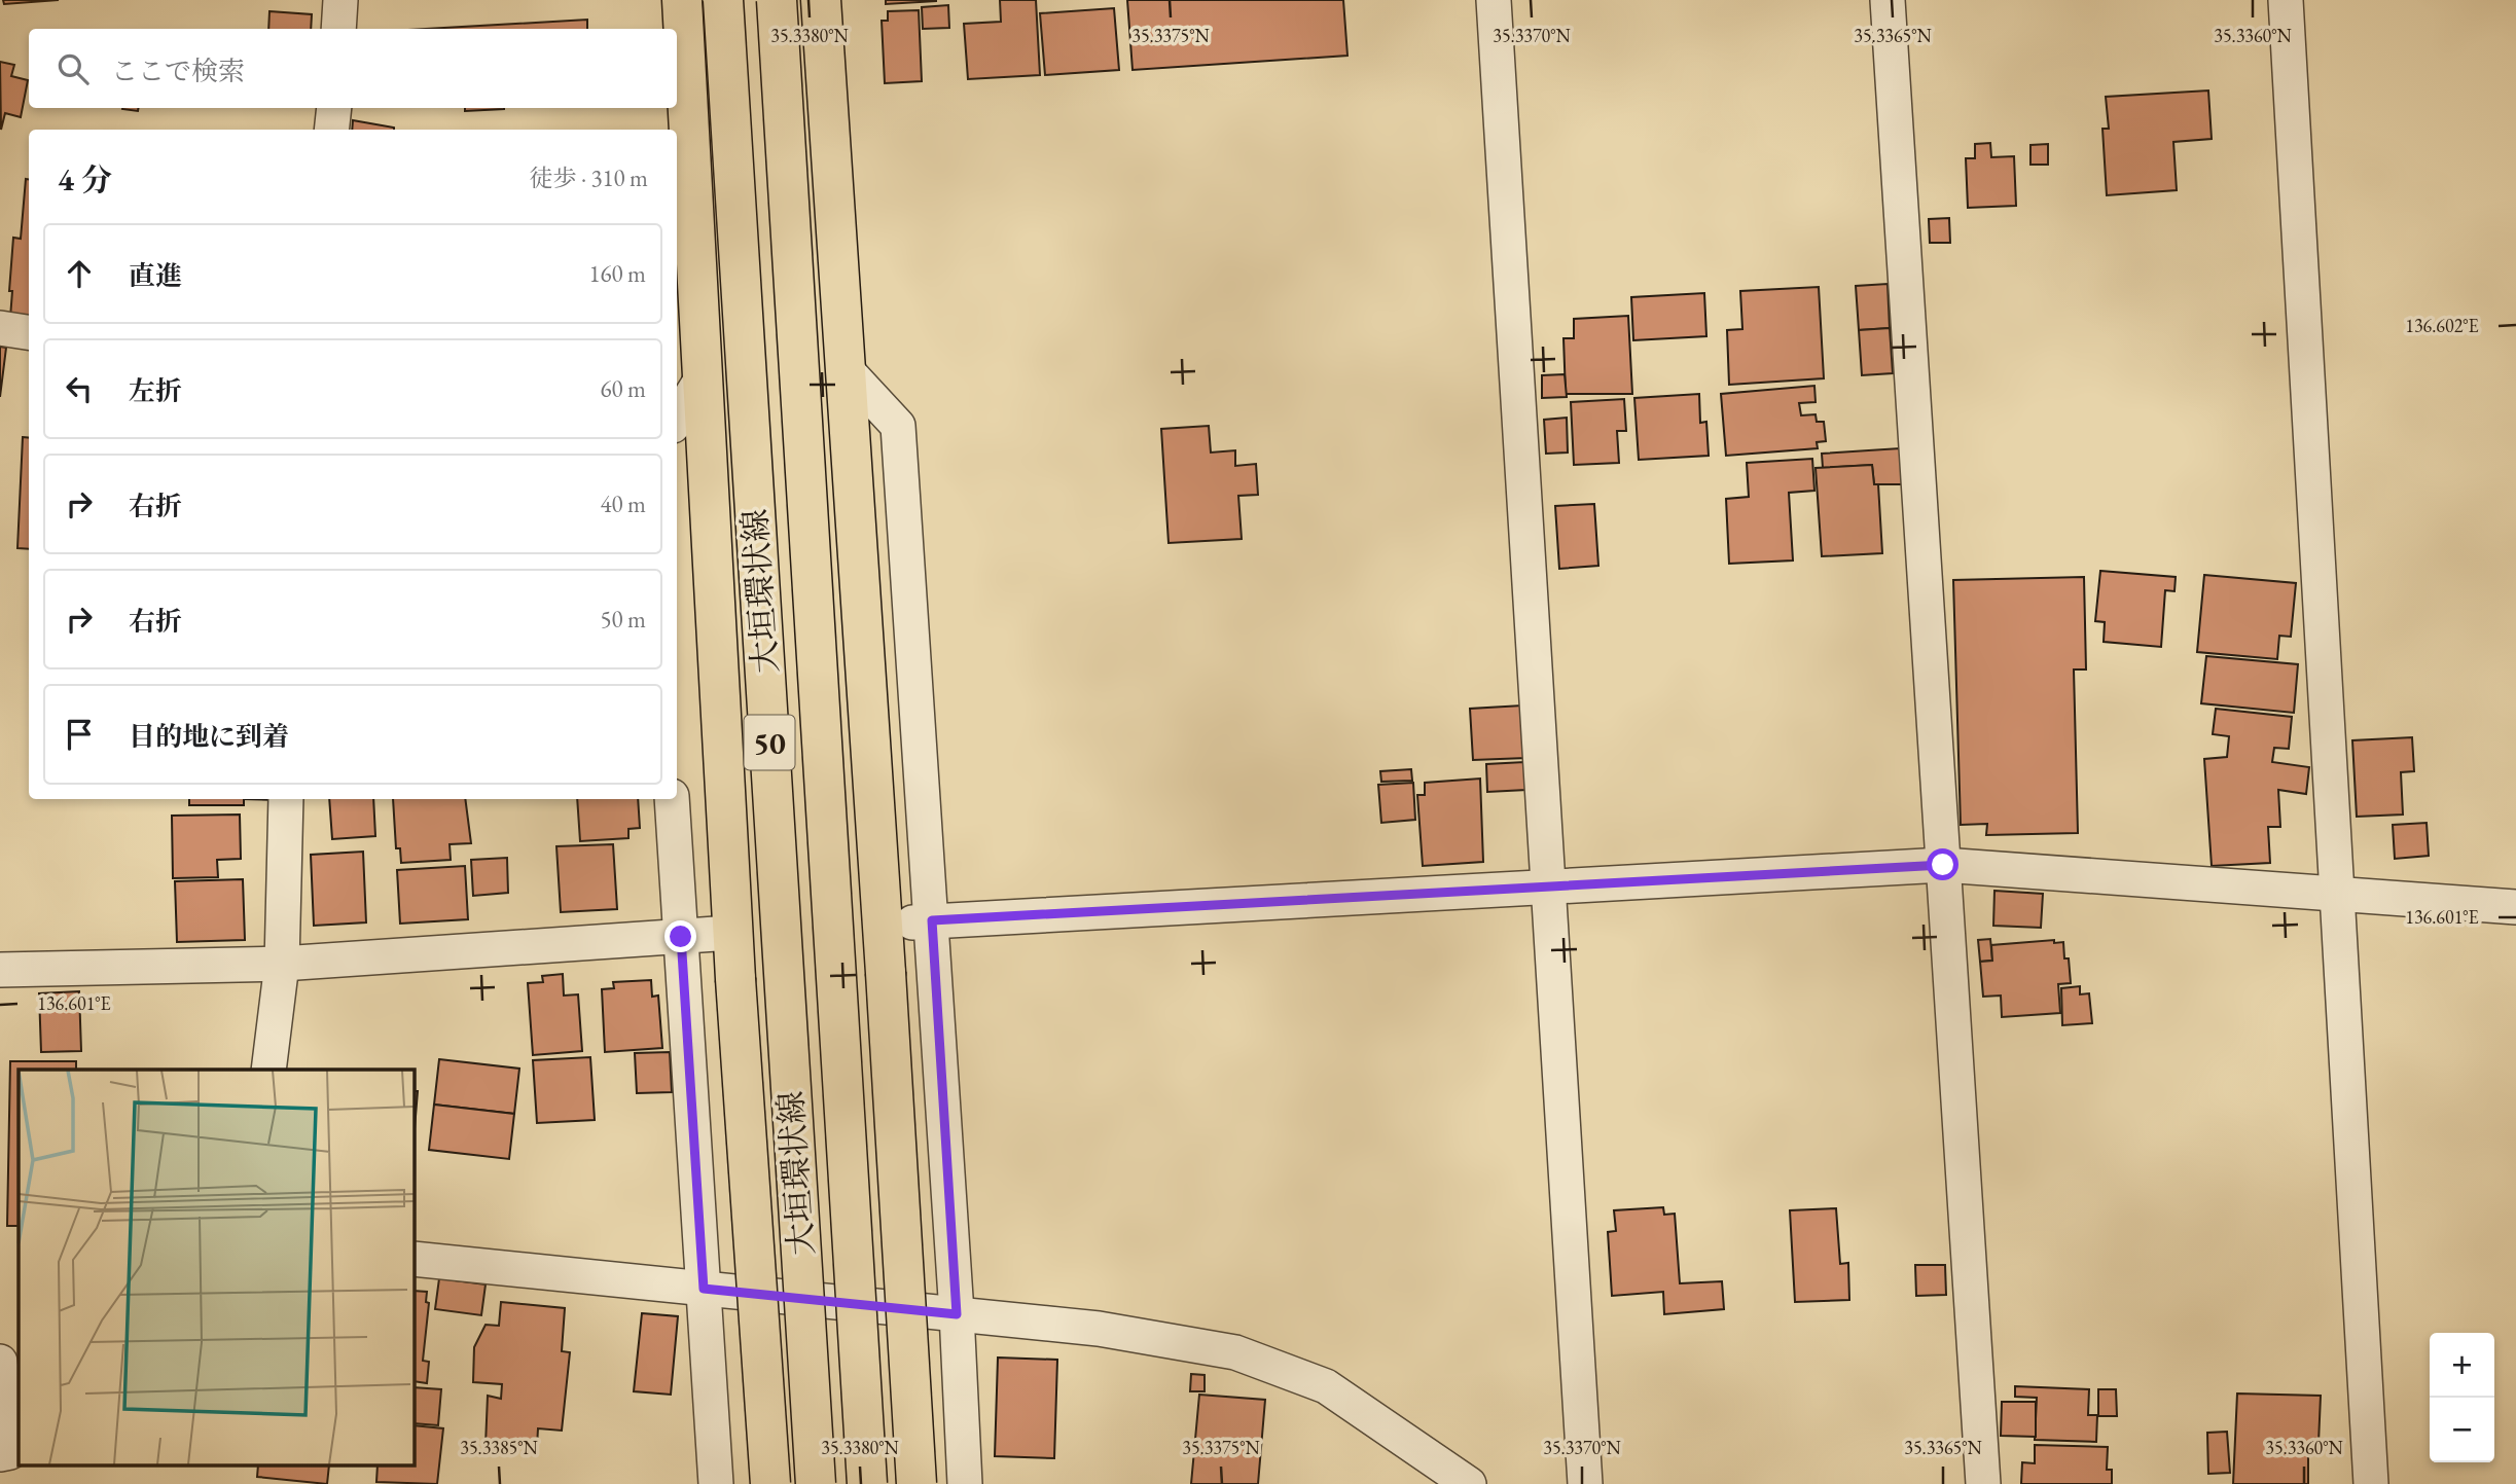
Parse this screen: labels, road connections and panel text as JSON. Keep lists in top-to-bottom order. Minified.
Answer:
{"streets":{"main road":["大垣環状線","50"]},"page":{"search":"ここで検索","heading":["4 分","徒歩 · 310 m"],"list":[["直進","160 m"],["左折","60 m"],["右折","40 m"],["右折","50 m"],"目的地に到着"],"map_buttons":["+","−"]},"coordinates":["35.3380°N","35.3375°N","35.3370°N","35.3365°N","35.3360°N","136.602°E","136.601°E","35.3385°N"]}
